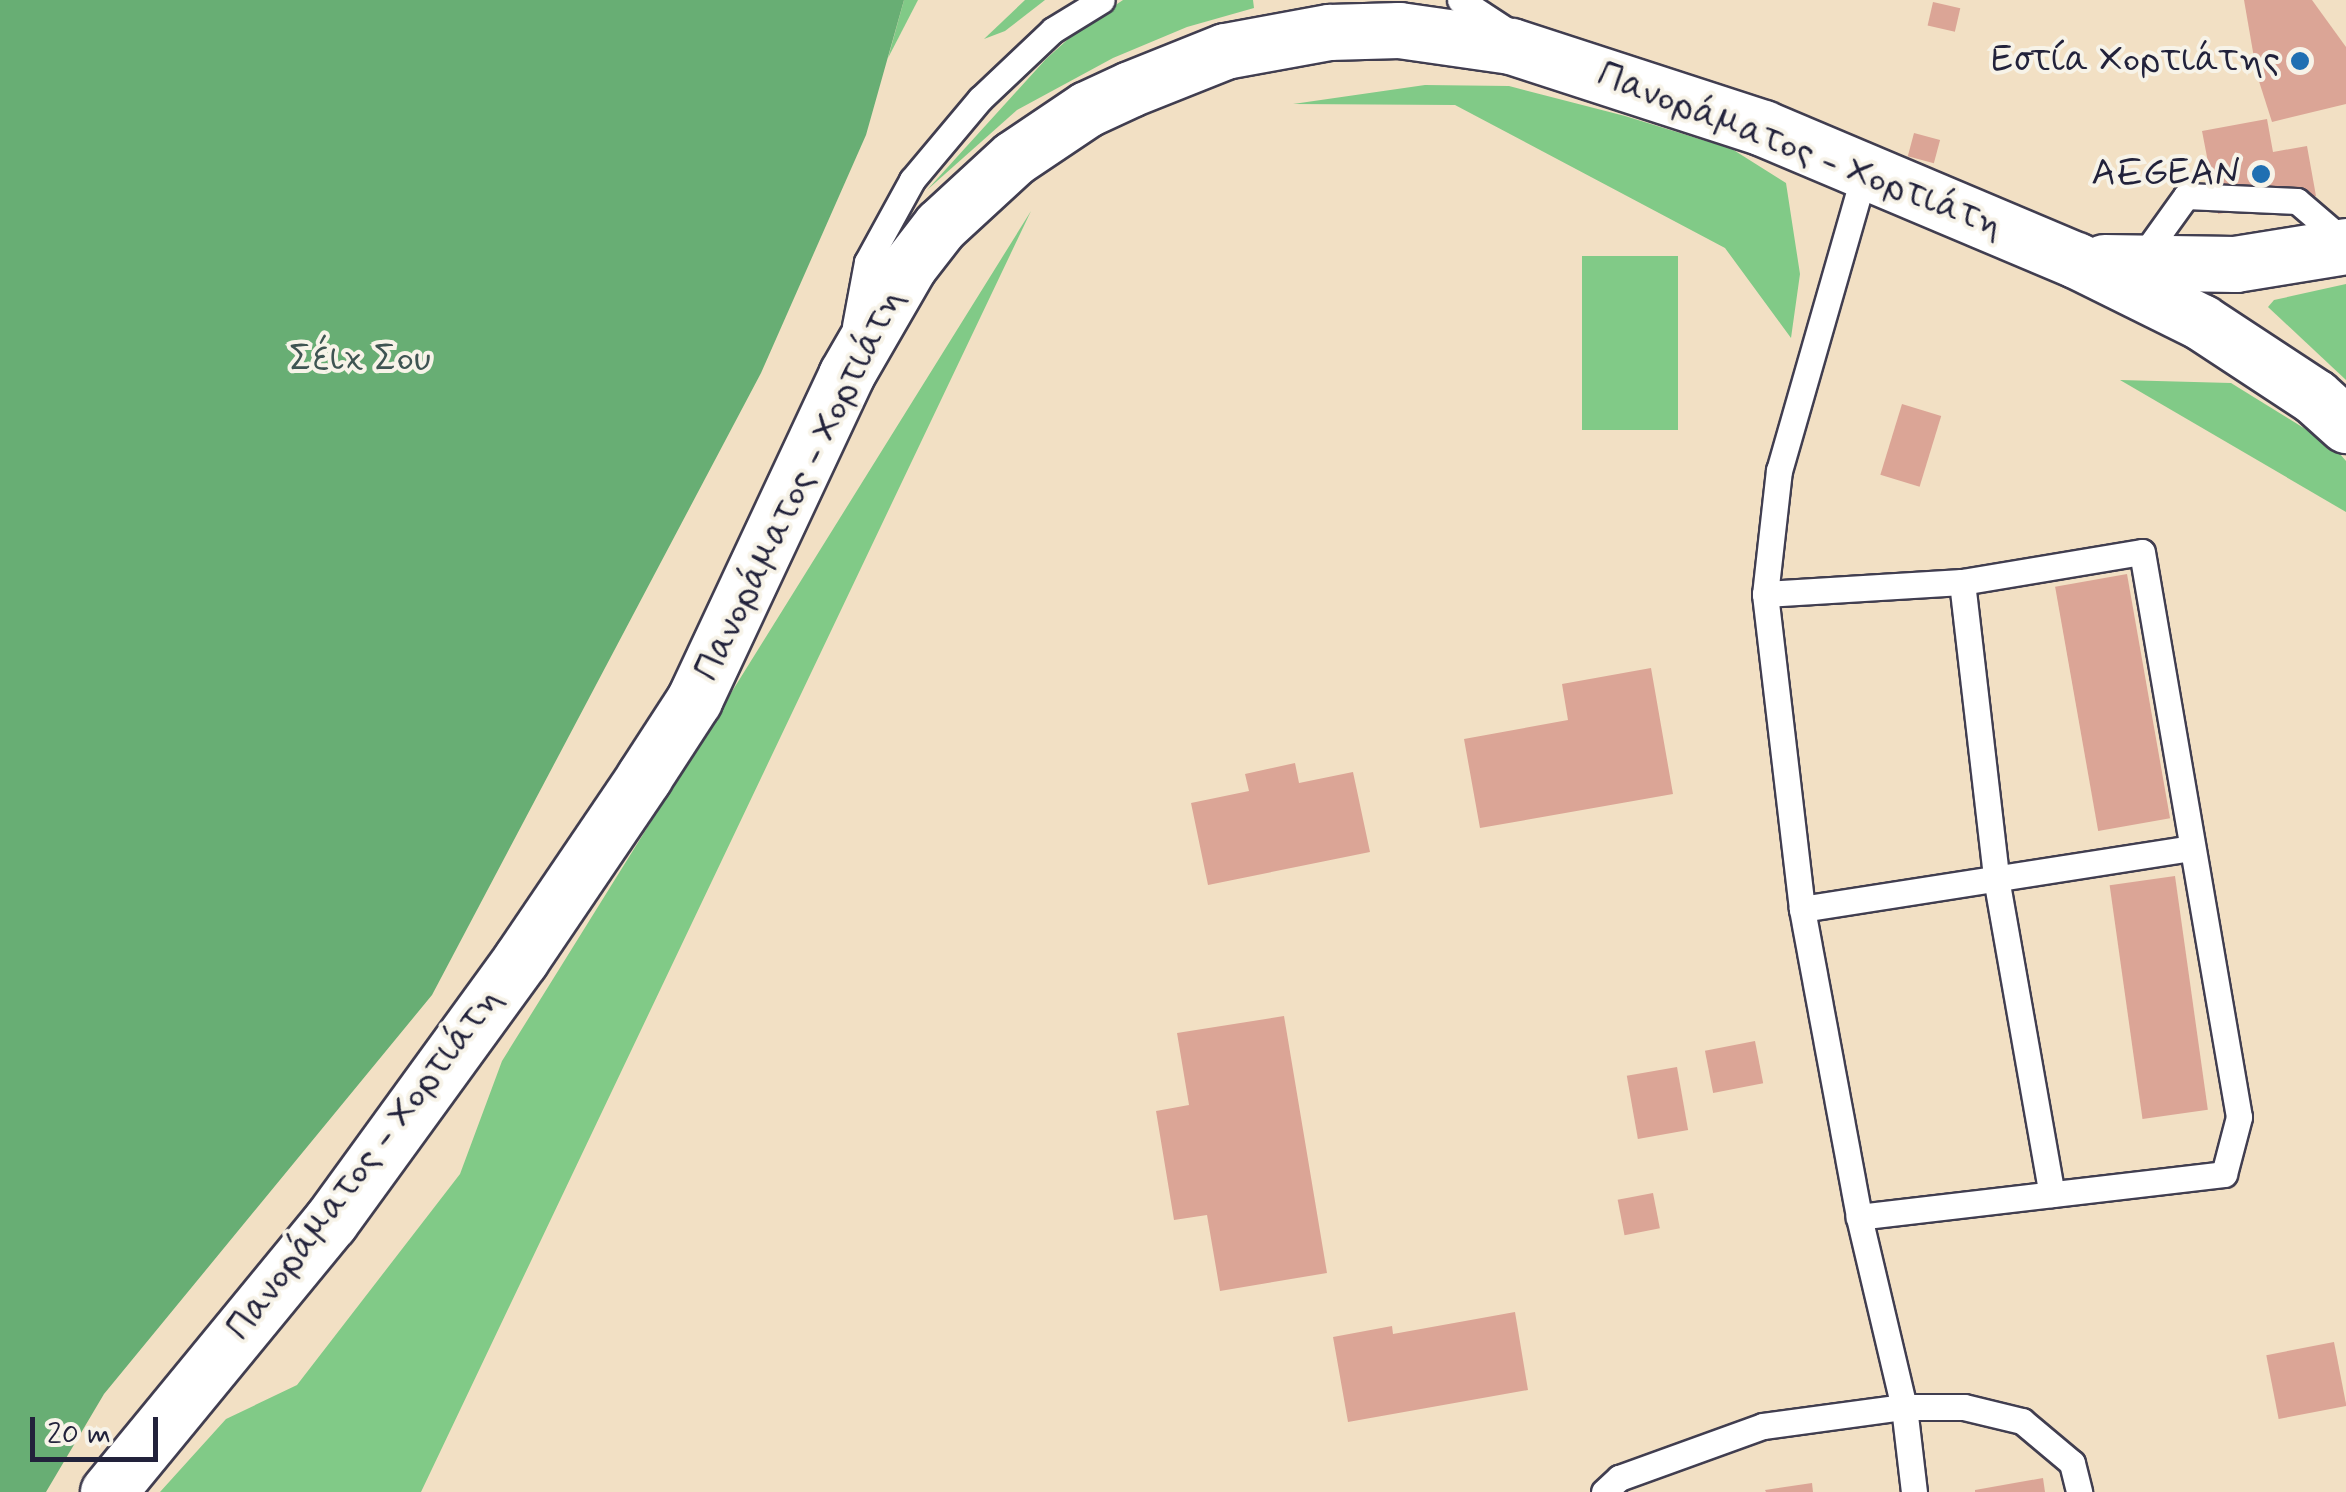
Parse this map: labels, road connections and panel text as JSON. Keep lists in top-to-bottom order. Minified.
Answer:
{"streets":{"main road":["Πανοράματος - Χορτιάτη"]},"parks":["Σέιχ Σου"],"places":["Εστία Χορτιάτης","AEGEAN"],"scale_bar":"20 m"}
